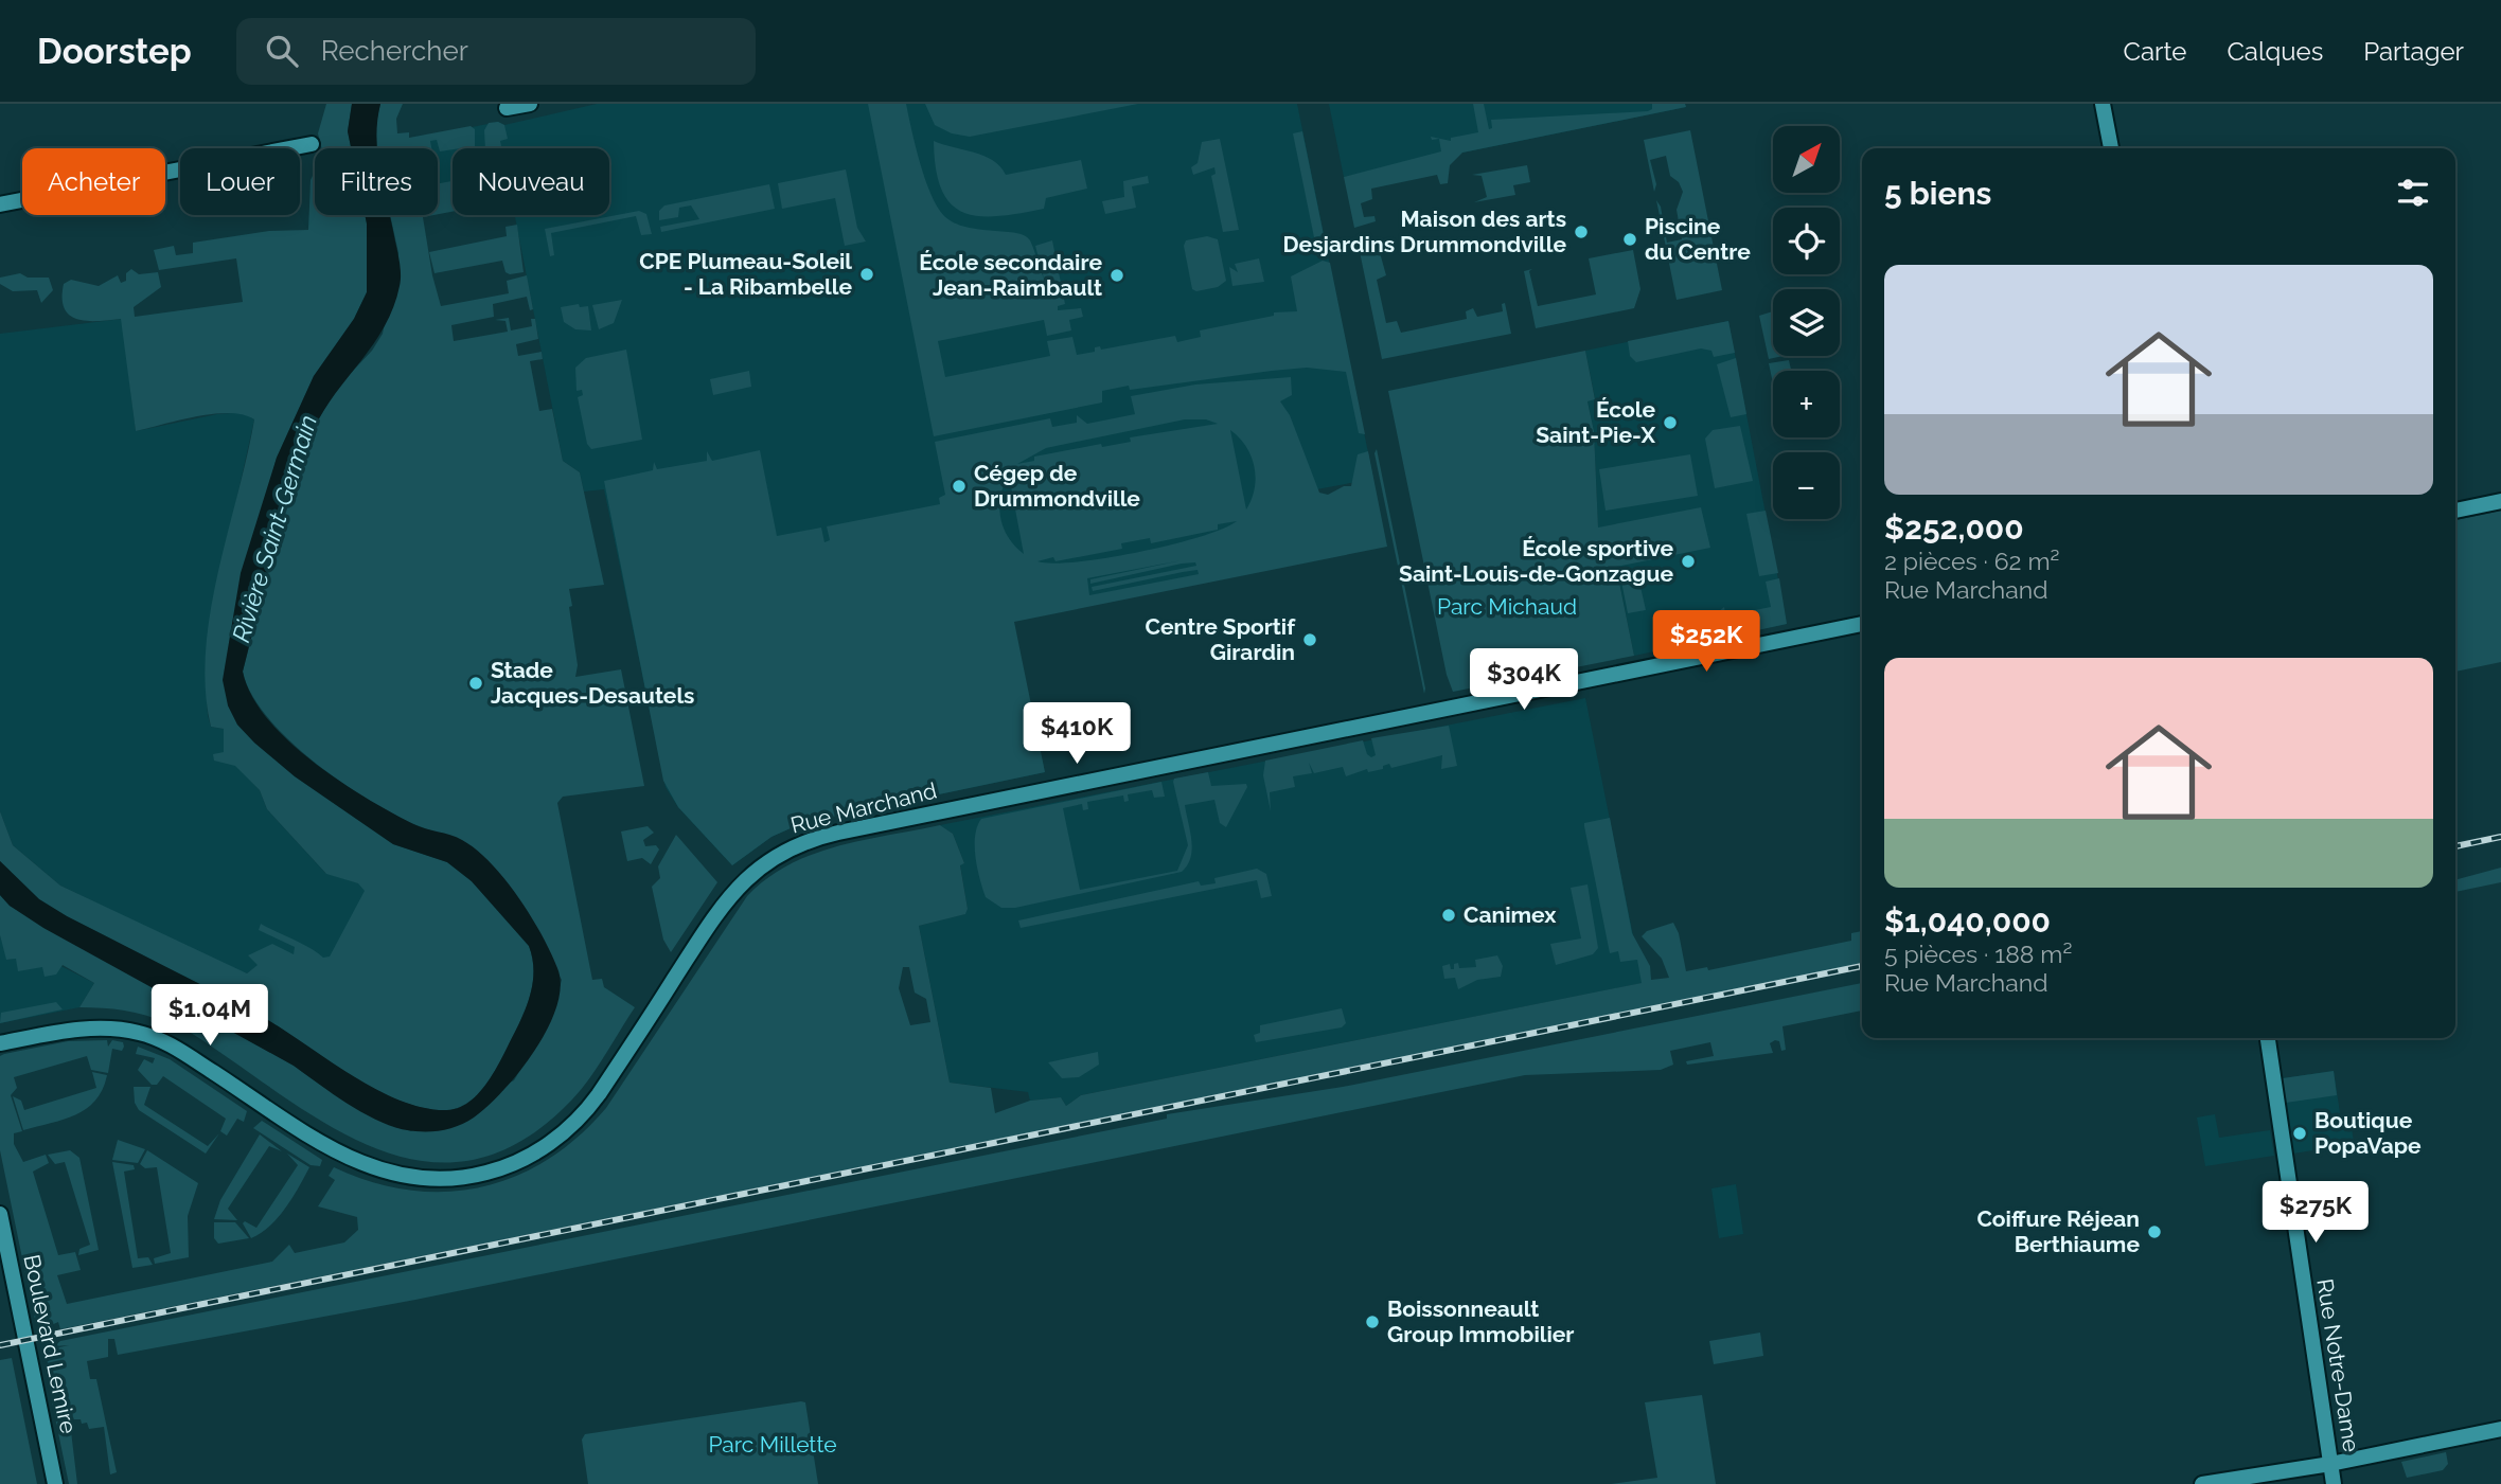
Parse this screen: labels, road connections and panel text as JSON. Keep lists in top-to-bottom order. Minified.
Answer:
{"streets":{"street":["Rue Marchand","Boulevard Lemire","Rue Notre-Dame"]},"water":["Rivière Saint-Germain"],"parks":["Parc Michaud","Parc Millette"],"places":["Maison des arts Desjardins Drummondville","Piscine du Centre","CPE Plumeau-Soleil - La Ribambelle","École secondaire Jean-Raimbault","École Saint-Pie-X","Cégep de Drummondville","École sportive Saint-Louis-de-Gonzague","Centre Sportif Girardin","Stade Jacques-Desautels","Canimex","Boutique PopaVape","Coiffure Réjean Berthiaume","Boissonneault Group Immobilier"],"north":"top right","page":{"header":"Doorstep","search":"Rechercher","nav":["Carte","Calques","Partager"],"map_buttons":["+","−"],"chip":["Acheter","Louer","Filtres","Nouveau"],"heading":"5 biens","list":[{"name":"$252,000","note":"2 pièces · 62 m² · Rue Marchand"},{"name":"$1,040,000","note":"5 pièces · 188 m² · Rue Marchand"}],"price":["$252K","$304K","$410K","$1.04M","$275K"]}}
